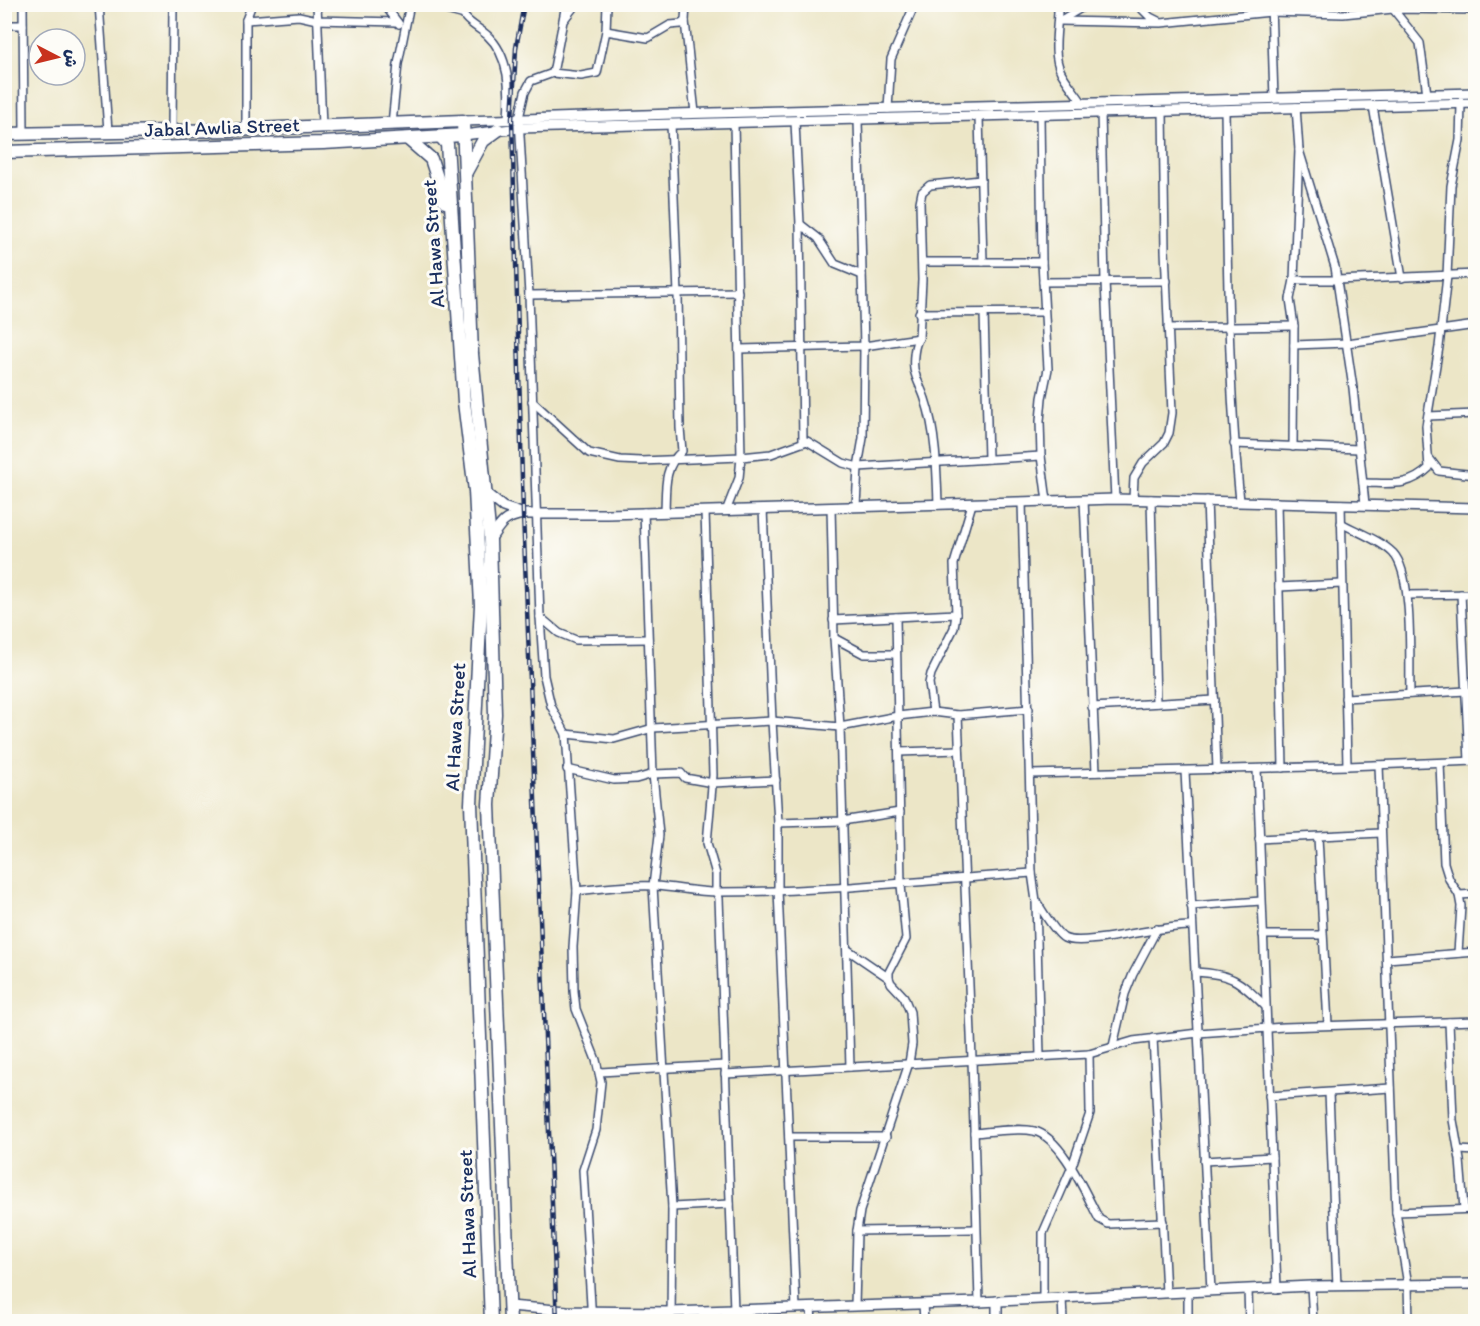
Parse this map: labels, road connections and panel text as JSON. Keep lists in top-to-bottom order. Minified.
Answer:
{"streets":{"highway":["Jabal Awlia Street","Al Hawa Street"]},"crossings":[["Jabal Awlia Street","Al Hawa Street"]],"north":"right"}
